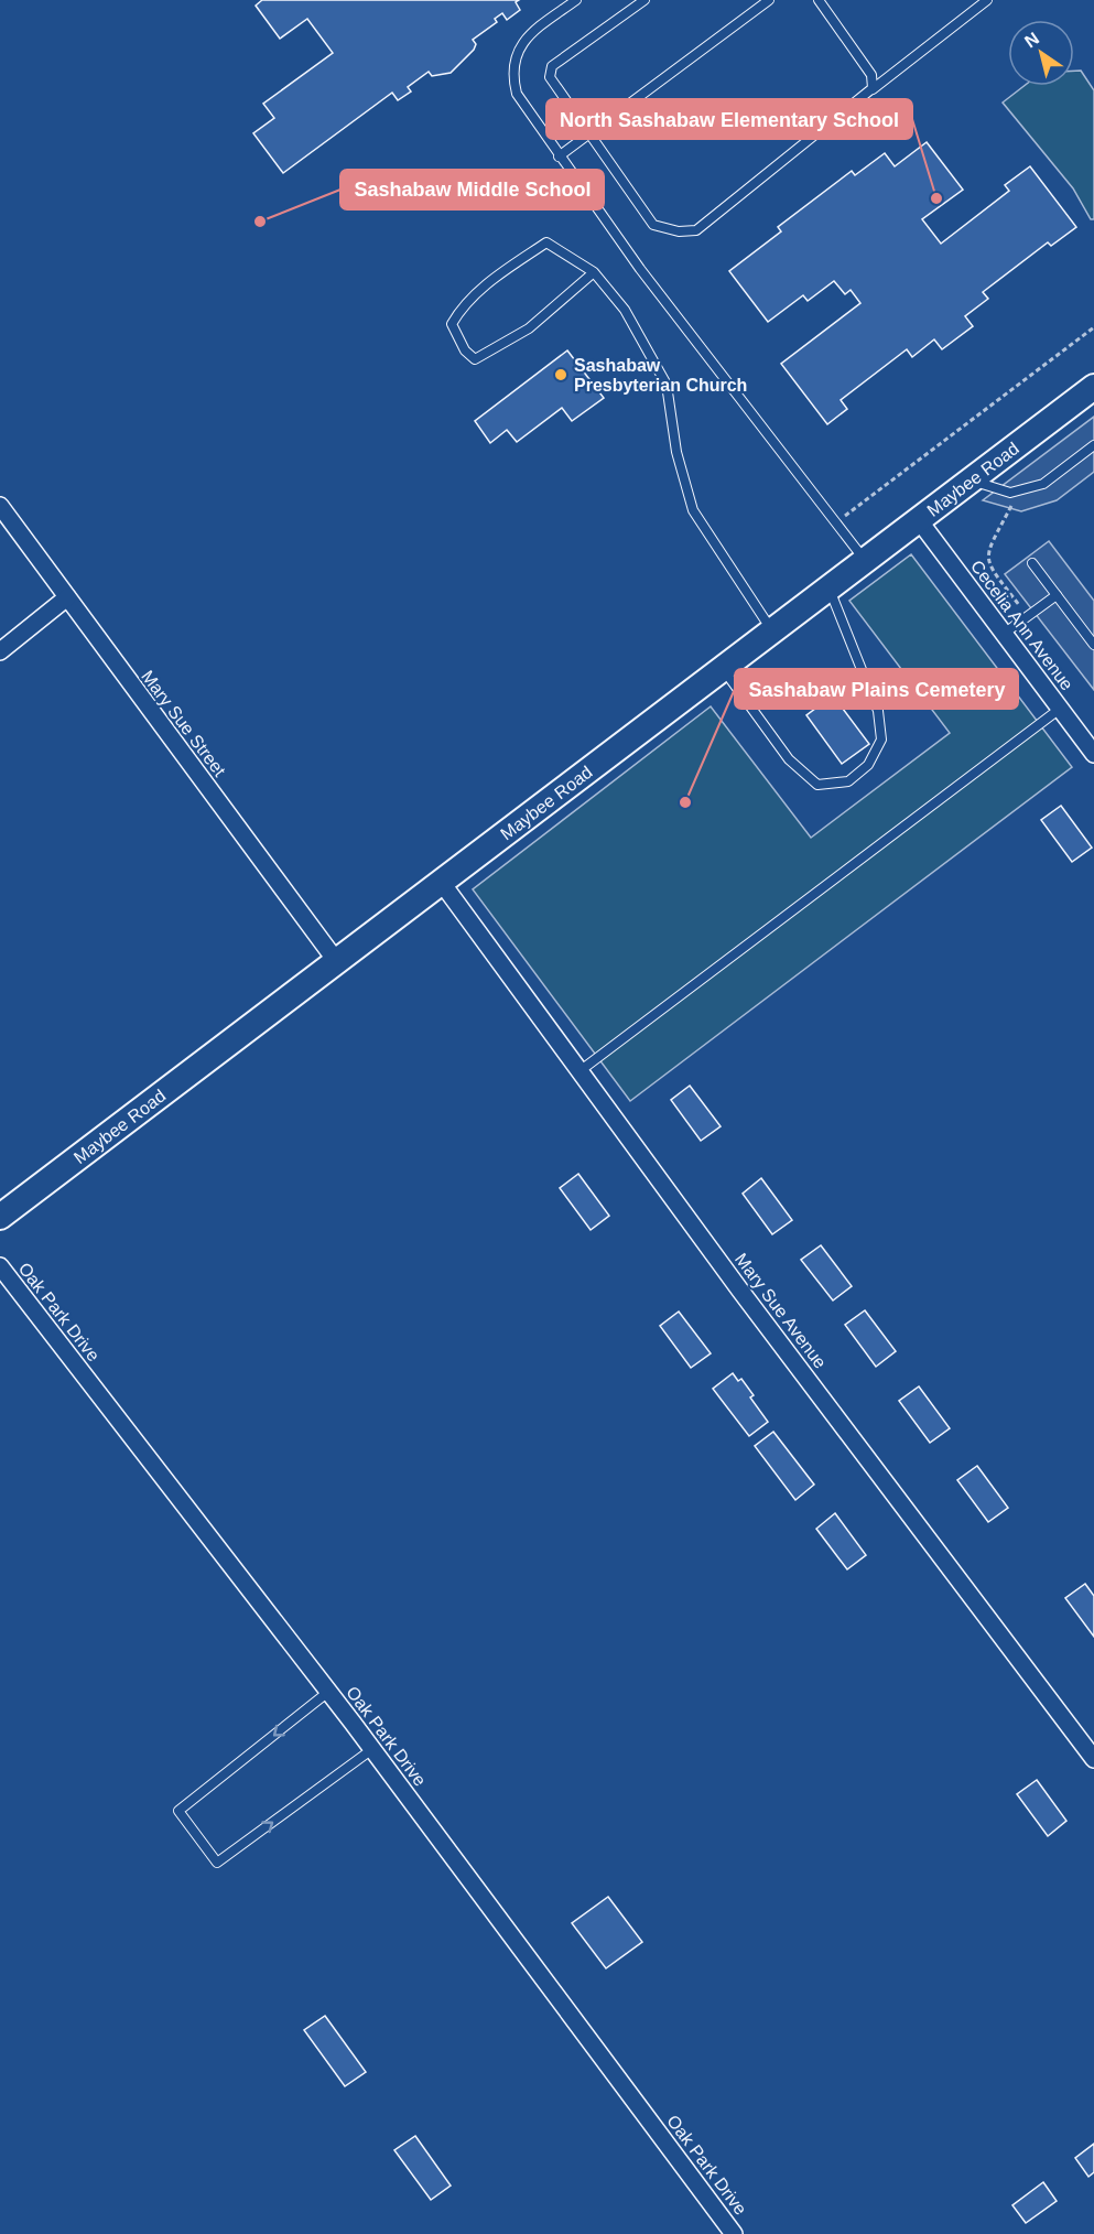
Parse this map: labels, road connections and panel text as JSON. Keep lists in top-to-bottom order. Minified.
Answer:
{"streets":{"main road":["Maybee Road"],"street":["Cecelia Ann Avenue","Mary Sue Street","Mary Sue Avenue","Oak Park Drive"]},"crossings":[["Maybee Road","Cecelia Ann Avenue"],["Maybee Road","Mary Sue Street"],["Maybee Road","Mary Sue Avenue"]],"places":["North Sashabaw Elementary School","Sashabaw Middle School","Sashabaw Presbyterian Church","Sashabaw Plains Cemetery"],"north":"top left"}
